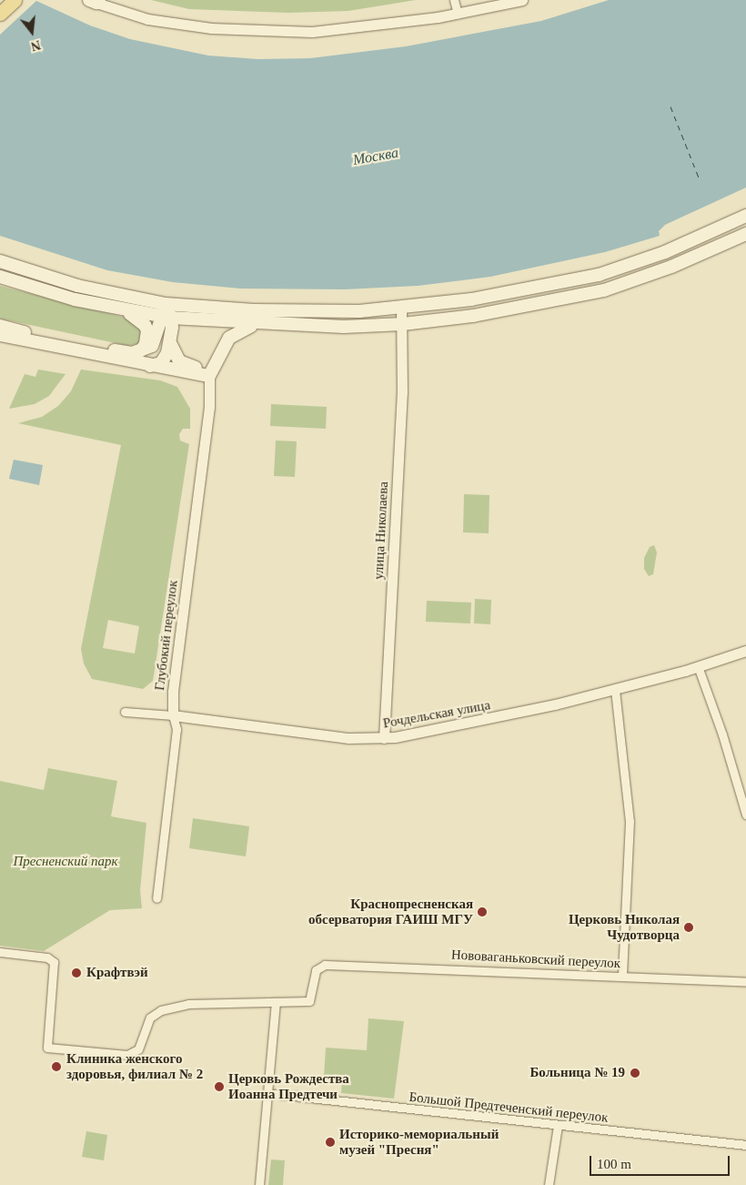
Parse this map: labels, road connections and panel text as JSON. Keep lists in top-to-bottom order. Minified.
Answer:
{"streets":{"street":["улица Николаева","Глубокий переулок","Рочдельская улица","Нововаганьковский переулок","Большой Предтеченский переулок"]},"crossings":[["улица Николаева","Рочдельская улица"],["Глубокий переулок","Рочдельская улица"]],"water":["Москва"],"parks":["Пресненский парк"],"places":["Краснопресненская обсерватория ГАИШ МГУ","Церковь Николая Чудотворца","Крафтвэй","Клиника женского здоровья, филиал № 2","Больница № 19","Церковь Рождества Иоанна Предтечи","Историко-мемориальный музей \"Пресня\""],"scale_bar":"100 m","north":"bottom"}
